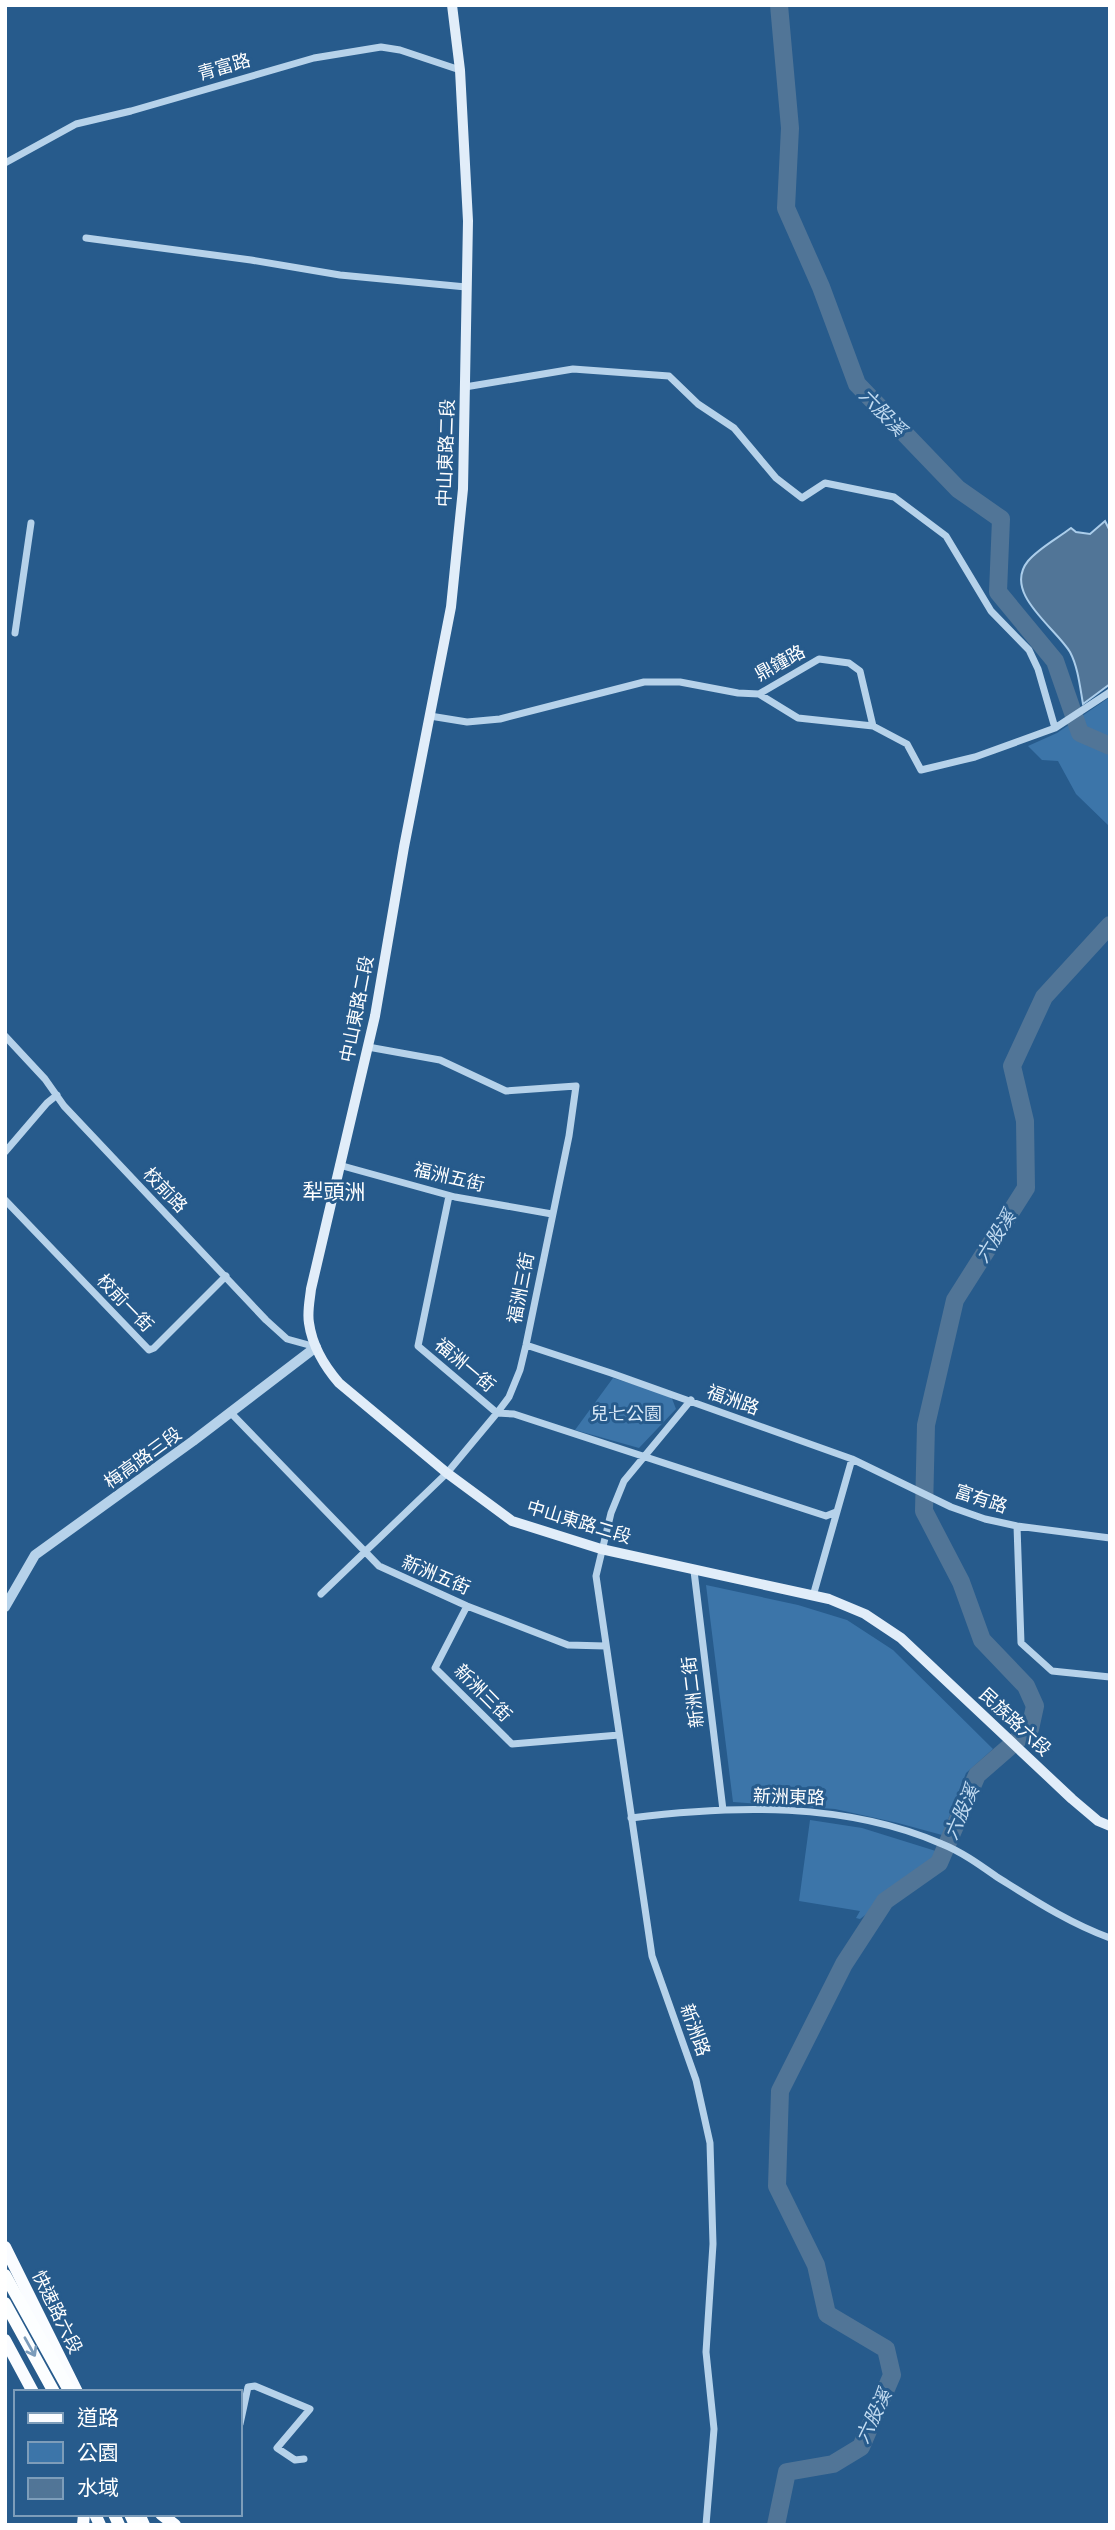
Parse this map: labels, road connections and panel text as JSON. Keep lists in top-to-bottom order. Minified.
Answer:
{"streets":{"main road":["中山東路二段","民族路六段","快速路六段"],"street":["青富路","鼎鐘路","福洲五街","校前路","福洲三街","校前一街","福洲一街","福洲路","梅高路三段","富有路","新洲五街","新洲二街","新洲三街","新洲東路","新洲路"]},"crossings":[["青富路","中山東路二段"],["中山東路二段","鼎鐘路"],["中山東路二段","福洲五街"],["中山東路二段","校前路"],["中山東路二段","福洲三街"],["中山東路二段","福洲路"],["中山東路二段","梅高路三段"],["中山東路二段","新洲二街"],["中山東路二段","民族路六段"],["中山東路二段","新洲路"],["福洲五街","福洲三街"],["福洲五街","福洲一街"],["校前路","校前一街"],["校前路","梅高路三段"],["福洲三街","福洲一街"],["福洲三街","新洲五街"],["福洲一街","福洲路"],["福洲路","富有路"],["福洲路","新洲路"],["梅高路三段","新洲五街"],["新洲五街","新洲三街"],["新洲五街","新洲路"],["新洲二街","新洲東路"],["新洲三街","新洲路"],["新洲東路","新洲路"]],"districts":["犁頭洲"],"water":["六股溪"],"parks":["兒七公園"],"legend":["道路","公園","水域"]}
